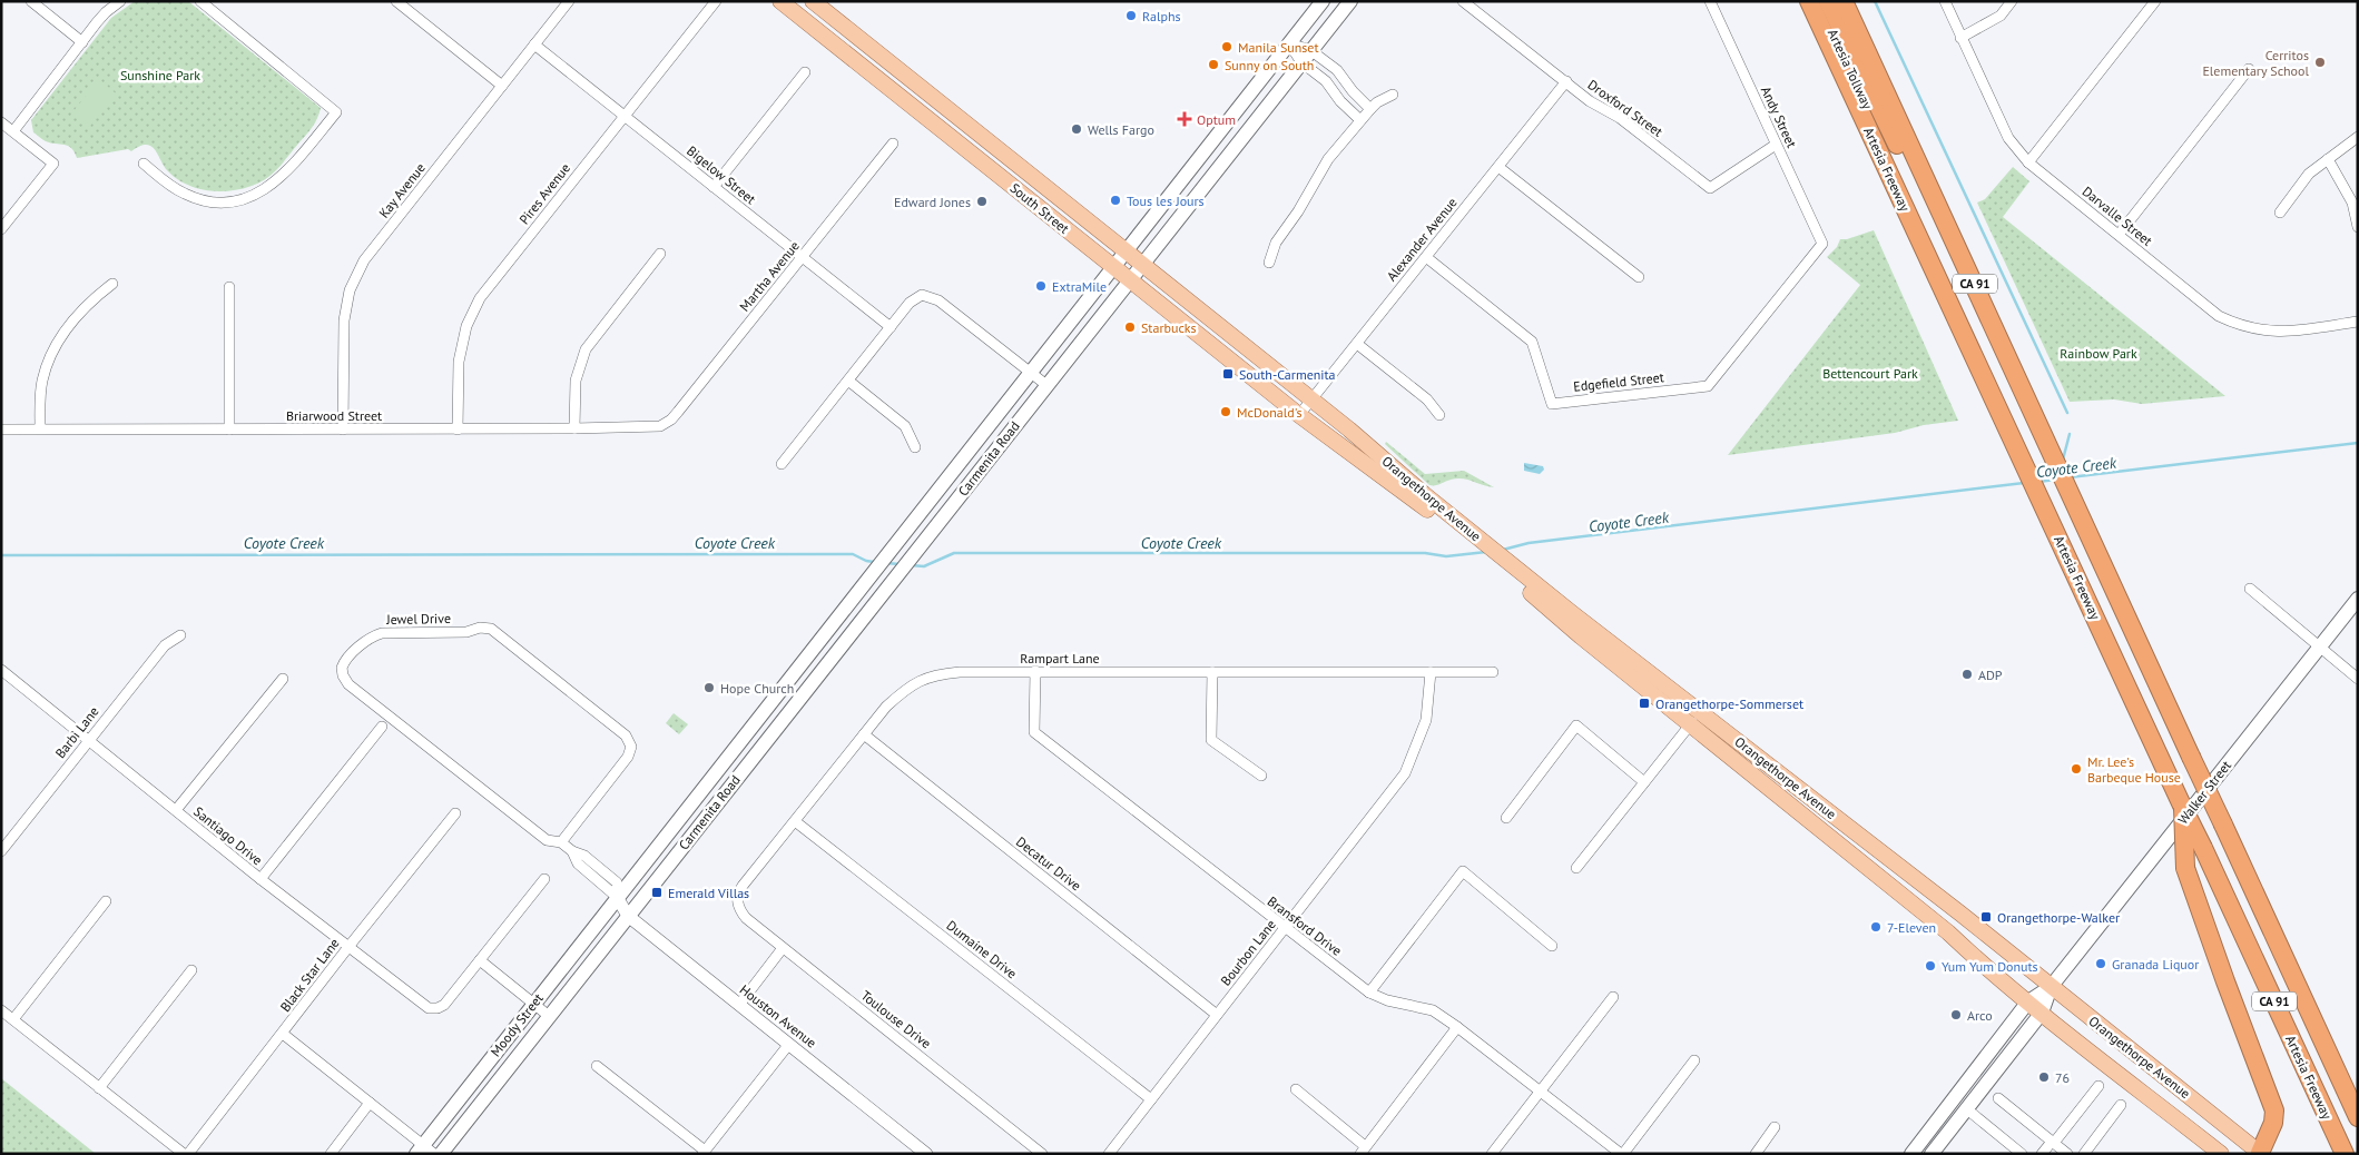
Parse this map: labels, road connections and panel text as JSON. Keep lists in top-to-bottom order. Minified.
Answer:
{"streets":{"highway":["Artesia Tollway","Artesia Freeway","CA 91"],"main road":["South Street","Carmenita Road","Orangethorpe Avenue","Walker Street","Moody Street"],"street":["Droxford Street","Andy Street","Bigelow Street","Kay Avenue","Pires Avenue","Darvalle Street","Alexander Avenue","Martha Avenue","Edgefield Street","Briarwood Street","Jewel Drive","Rampart Lane","Barbi Lane","Santiago Drive","Decatur Drive","Bransford Drive","Dumaine Drive","Bourbon Lane","Black Star Lane","Houston Avenue","Toulouse Drive"]},"crossings":[["Artesia Tollway","Artesia Freeway"],["Droxford Street","Andy Street"],["Droxford Street","Alexander Avenue"],["Andy Street","Edgefield Street"],["Bigelow Street","Kay Avenue"],["Bigelow Street","Pires Avenue"],["Bigelow Street","Martha Avenue"],["Kay Avenue","Briarwood Street"],["Pires Avenue","Briarwood Street"],["South Street","Alexander Avenue"],["South Street","Carmenita Road"],["South Street","Orangethorpe Avenue"],["Alexander Avenue","Edgefield Street"],["Alexander Avenue","Orangethorpe Avenue"],["Martha Avenue","Briarwood Street"],["Carmenita Road","Jewel Drive"],["Carmenita Road","Houston Avenue"],["Carmenita Road","Moody Street"],["Orangethorpe Avenue","Walker Street"],["Jewel Drive","Houston Avenue"],["Jewel Drive","Moody Street"],["Rampart Lane","Decatur Drive"],["Rampart Lane","Bransford Drive"],["Rampart Lane","Dumaine Drive"],["Rampart Lane","Bourbon Lane"],["Rampart Lane","Toulouse Drive"],["Barbi Lane","Santiago Drive"],["Santiago Drive","Black Star Lane"],["Decatur Drive","Bourbon Lane"],["Bransford Drive","Bourbon Lane"],["Dumaine Drive","Bourbon Lane"],["Houston Avenue","Moody Street"]],"water":["Coyote Creek"],"parks":["Sunshine Park","Rainbow Park","Bettencourt Park"],"places":{"other":["Ralphs","Manila Sunset","Cerritos Elementary School","Sunny on South","Wells Fargo","Tous les Jours","Edward Jones","ExtraMile","Starbucks","McDonald's","ADP","Hope Church","Mr. Lee's Barbeque House","7-Eleven","Granada Liquor","Yum Yum Donuts","Arco","76"],"health":["Optum"],"transit":["South-Carmenita","Orangethorpe-Sommerset","Emerald Villas","Orangethorpe-Walker"]}}
